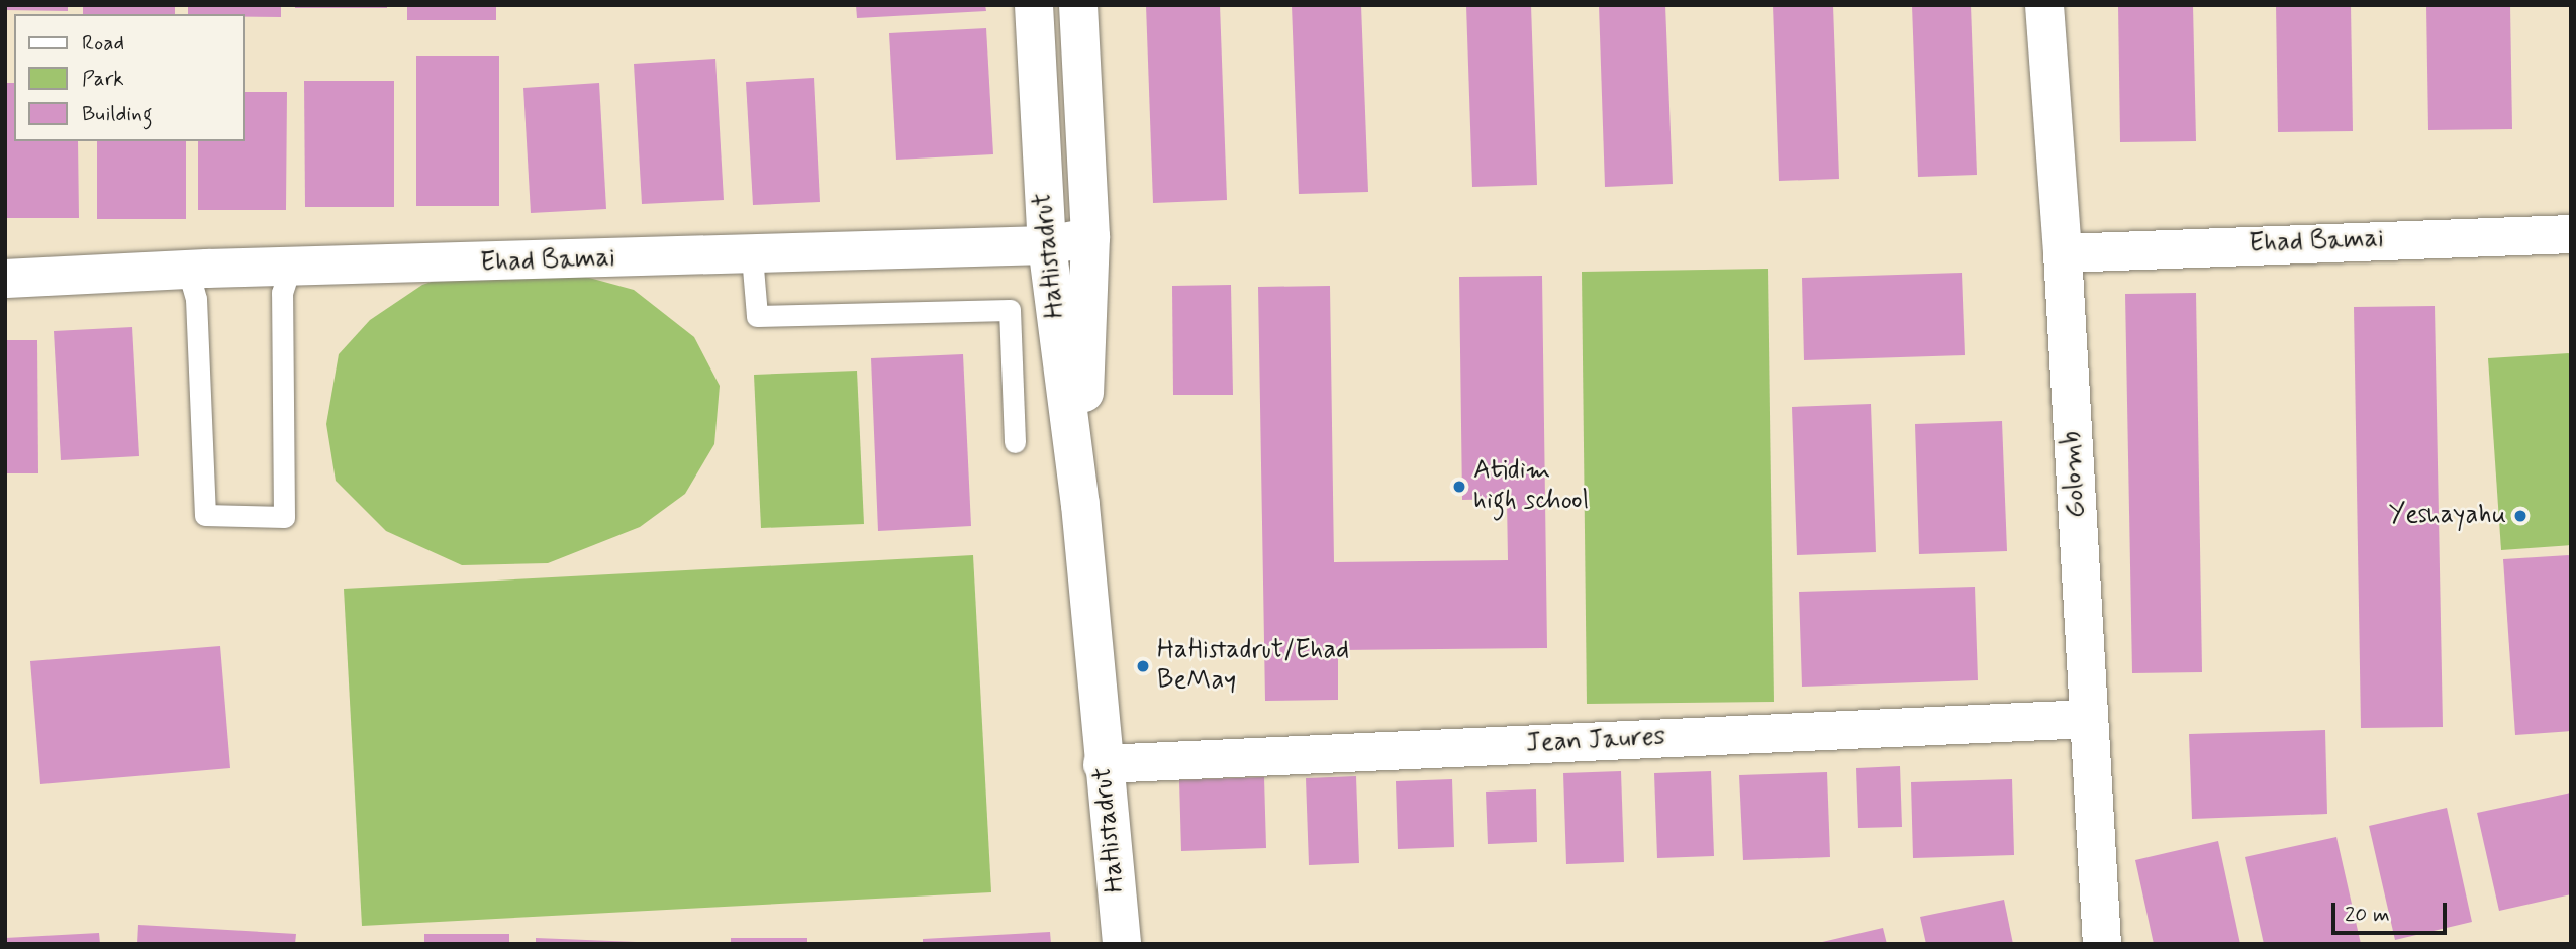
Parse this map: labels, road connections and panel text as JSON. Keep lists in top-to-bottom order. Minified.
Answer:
{"streets":{"street":["Ehad Bamai","HaHistadrut","Golomb","Jean Jaures"]},"crossings":[["Ehad Bamai","HaHistadrut"],["Ehad Bamai","Golomb"],["HaHistadrut","Jean Jaures"],["Golomb","Jean Jaures"]],"places":["Atidim high school","Yeshayahu","HaHistadrut/Ehad BeMay"],"legend":["Road","Park","Building"],"scale_bar":"20 m"}
